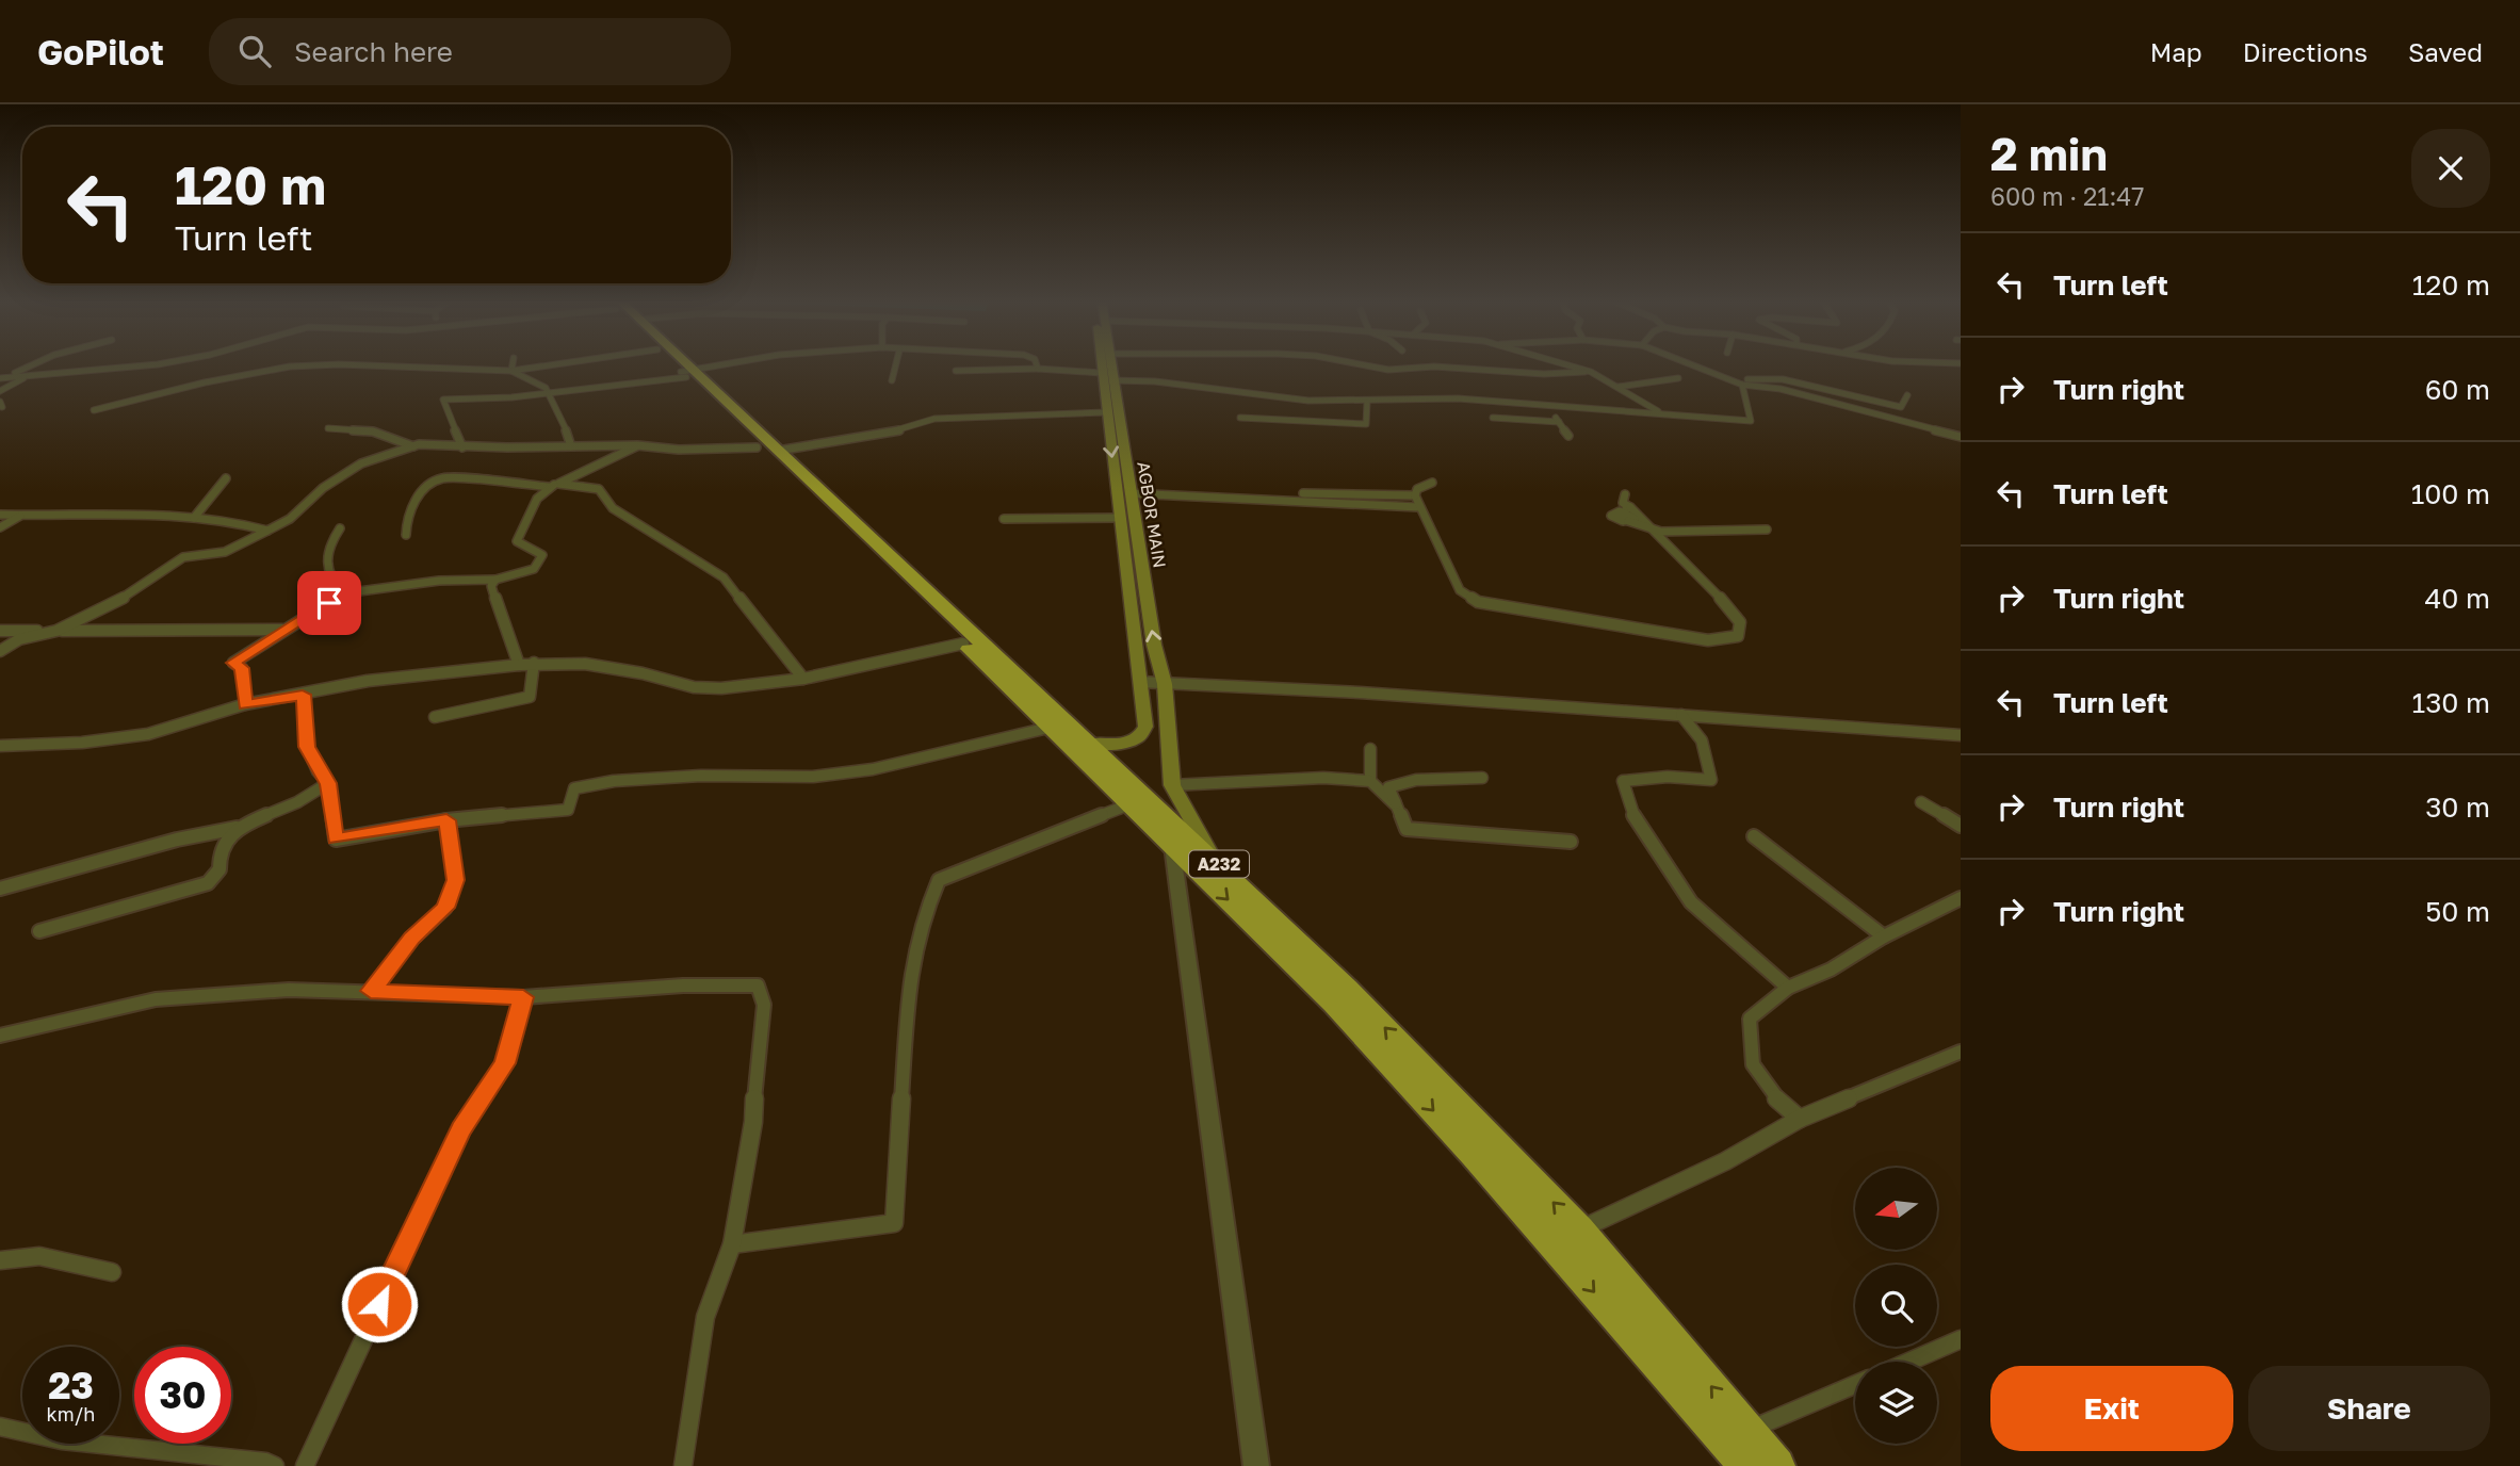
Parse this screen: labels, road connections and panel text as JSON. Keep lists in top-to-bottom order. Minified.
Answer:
{"streets":{"highway":["A232"],"main road":["AGBOR MAIN"]},"crossings":[["AGBOR MAIN","A232"]],"north":"left","page":{"header":"GoPilot","search":"Search here","nav":["Map","Directions","Saved"],"heading":["2 min","600 m · 21:47"],"turn":["120 m","Turn left"],"list":[{"name":"Turn left","value":"120 m"},{"name":"Turn right","value":"60 m"},{"name":"Turn left","value":"100 m"},{"name":"Turn right","value":"40 m"},{"name":"Turn left","value":"130 m"},{"name":"Turn right","value":"30 m"},{"name":"Turn right","value":"50 m"}],"speed":"23 km/h","limit":"30","buttons":["Exit","Share"]}}
